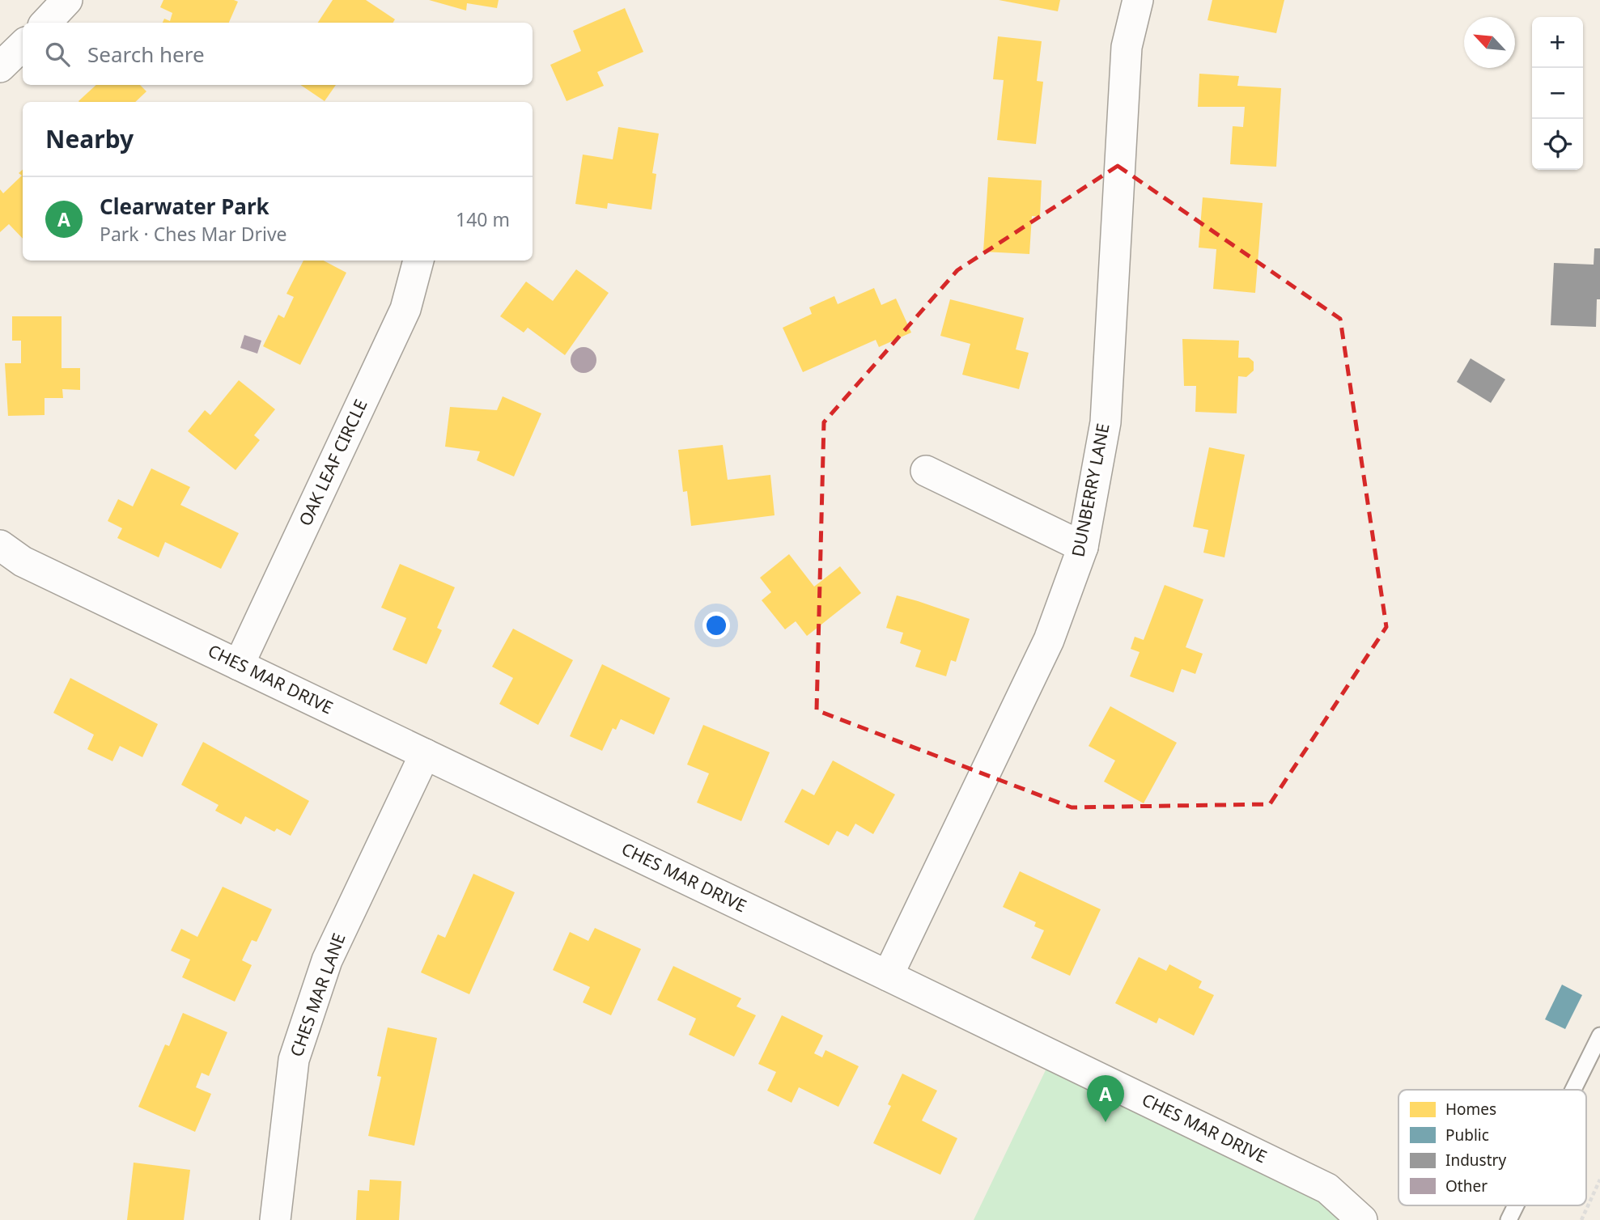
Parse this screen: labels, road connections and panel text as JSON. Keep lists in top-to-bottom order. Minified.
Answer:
{"streets":{"street":["OAK LEAF CIRCLE","DUNBERRY LANE","CHES MAR DRIVE","CHES MAR LANE"]},"crossings":[["OAK LEAF CIRCLE","CHES MAR DRIVE"],["DUNBERRY LANE","CHES MAR DRIVE"],["CHES MAR DRIVE","CHES MAR LANE"]],"legend":["Homes","Public","Industry","Other"],"north":"top left","page":{"map_buttons":["+","−"],"search":"Search here","heading":"Nearby","list":[{"mark":"A","name":"Clearwater Park","note":"Park · Ches Mar Drive","value":"140 m"}],"pins":"A"}}
